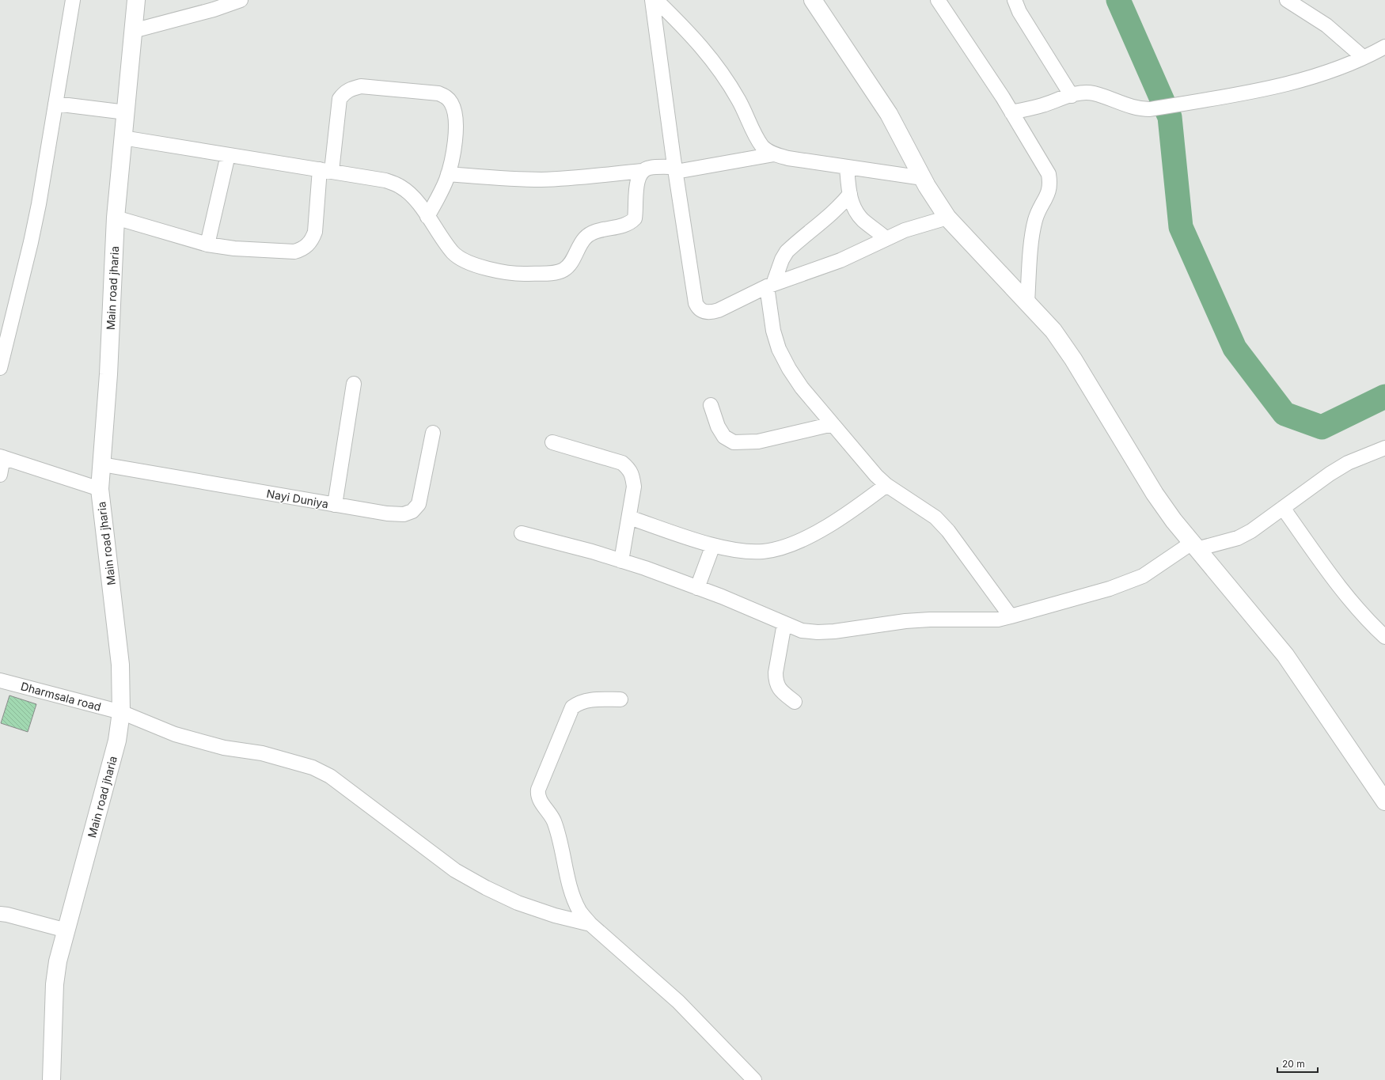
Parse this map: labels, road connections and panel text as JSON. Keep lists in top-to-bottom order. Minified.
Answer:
{"streets":{"street":["Main road jharia","Nayi Duniya","Dharmsala road"]},"crossings":[["Main road jharia","Nayi Duniya"],["Main road jharia","Dharmsala road"]],"scale_bar":"20 m"}
